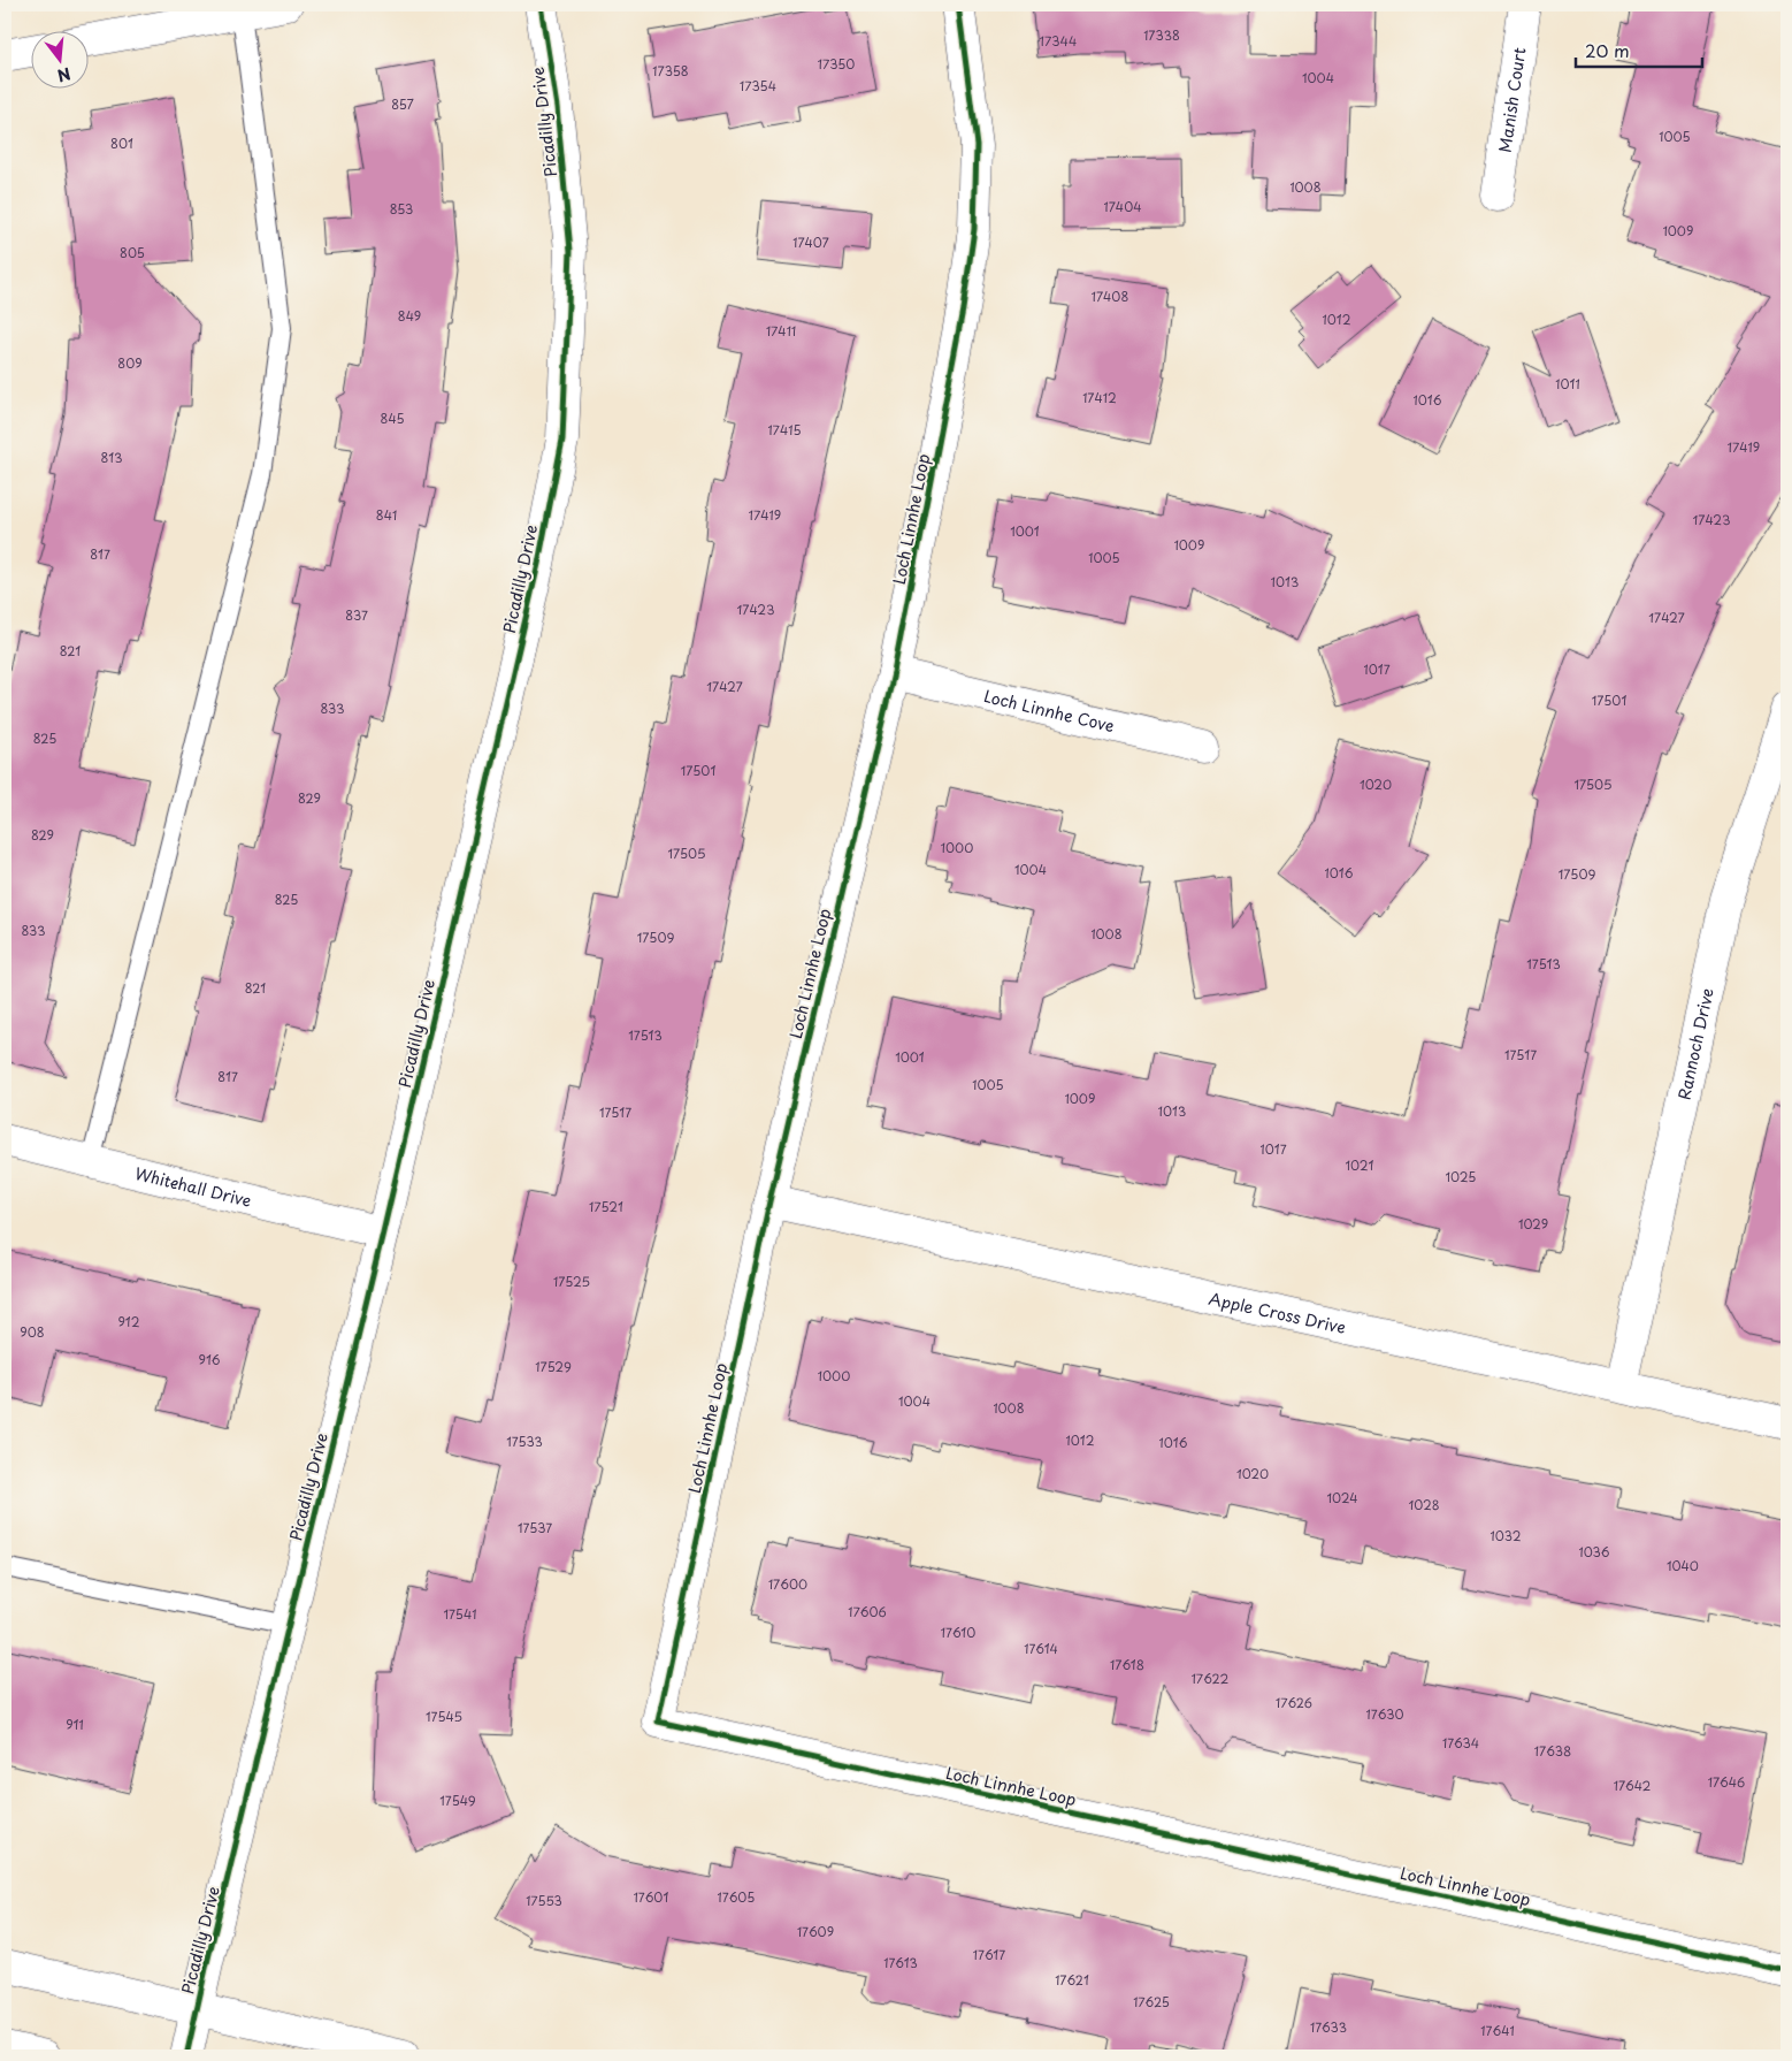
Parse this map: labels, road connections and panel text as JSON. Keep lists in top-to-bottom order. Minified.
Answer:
{"streets":{"street":["Manish Court","Picadilly Drive","Loch Linnhe Loop","Loch Linnhe Cove","Rannoch Drive","Whitehall Drive","Apple Cross Drive"]},"crossings":[["Picadilly Drive","Whitehall Drive"],["Loch Linnhe Loop","Loch Linnhe Cove"],["Loch Linnhe Loop","Apple Cross Drive"],["Rannoch Drive","Apple Cross Drive"]],"house_numbers":["17338","17344","17350","17358","1004","17354","857","1005","801","1008","17404","853","1009","17407","805","17408","849","1012","17411","809","1011","17412","1016","845","17415","17419","813","841","17419","17423","1001","1009","817","1005","1013","17423","837","17427","821","1017","17427","17501","833","825","17501","1020","17505","829","829","1000","17505","1004","1016","17509","825","833","1008","17509","17513","821","17513","17517","1001","817","1005","1009","1013","17517","1017","1021","1025","17521","1029","17525","912","908","916","17529","1000","1004","1008","1012","17533","1016","1020","1024","1028","17537","1032","1036","1040","17600","17606","17541","17610","17614","17618","17622","17626","17630","17545","911","17634","17638","17646","17642","17549","17601","17605","17553","17609","17617","17613","17621","17625","17633","17641"],"scale_bar":"20 m","north":"bottom"}
